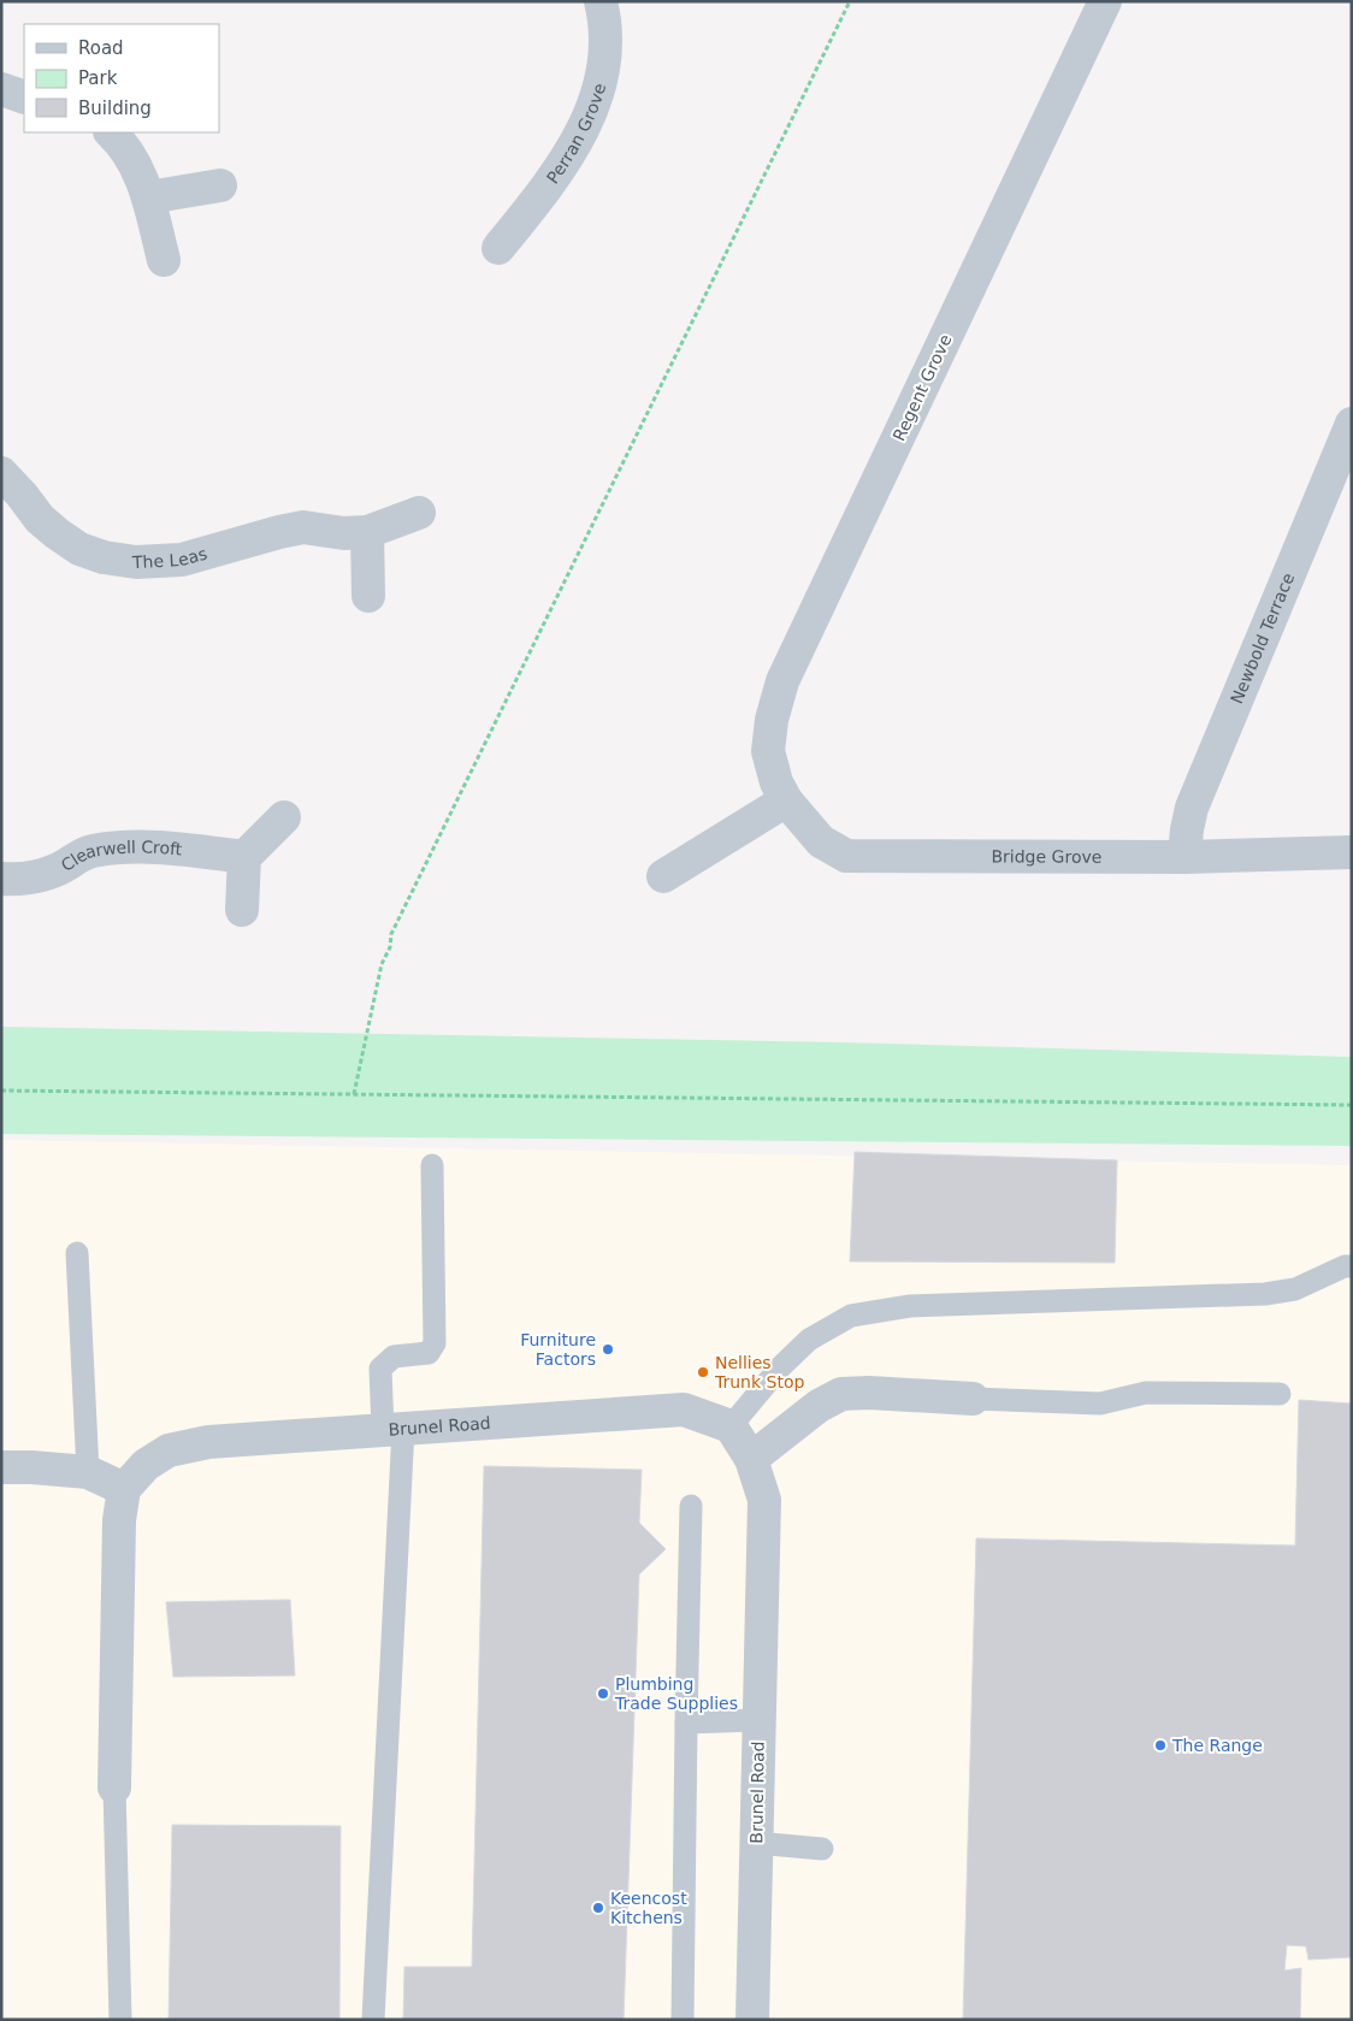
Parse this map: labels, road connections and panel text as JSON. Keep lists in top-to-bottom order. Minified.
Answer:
{"streets":{"street":["Perran Grove","Regent Grove","The Leas","Newbold Terrace","Bridge Grove","Clearwell Croft","Brunel Road"]},"crossings":[["Regent Grove","Bridge Grove"],["Newbold Terrace","Bridge Grove"]],"places":["Furniture Factors","Nellies Trunk Stop","Plumbing Trade Supplies","The Range","Keencost Kitchens"],"legend":["Road","Park","Building"]}
